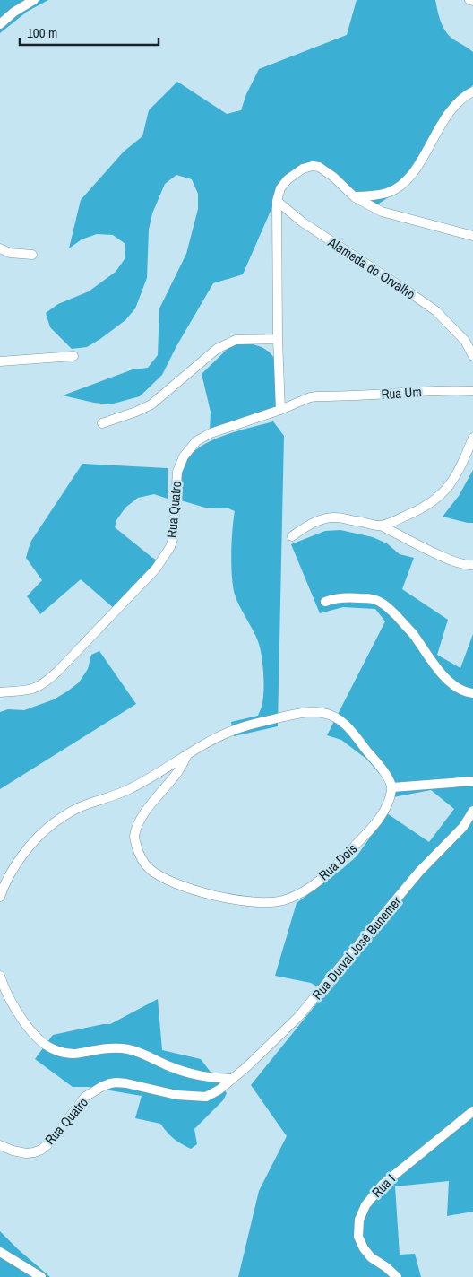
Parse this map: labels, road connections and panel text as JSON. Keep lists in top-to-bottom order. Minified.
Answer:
{"streets":{"street":["Alameda do Orvalho","Rua Um","Rua Quatro","Rua Dois","Rua Durval José Bunemer","Rua I"]},"crossings":[["Rua Um","Rua Quatro"],["Rua Quatro","Rua Durval José Bunemer"]],"scale_bar":"100 m"}
